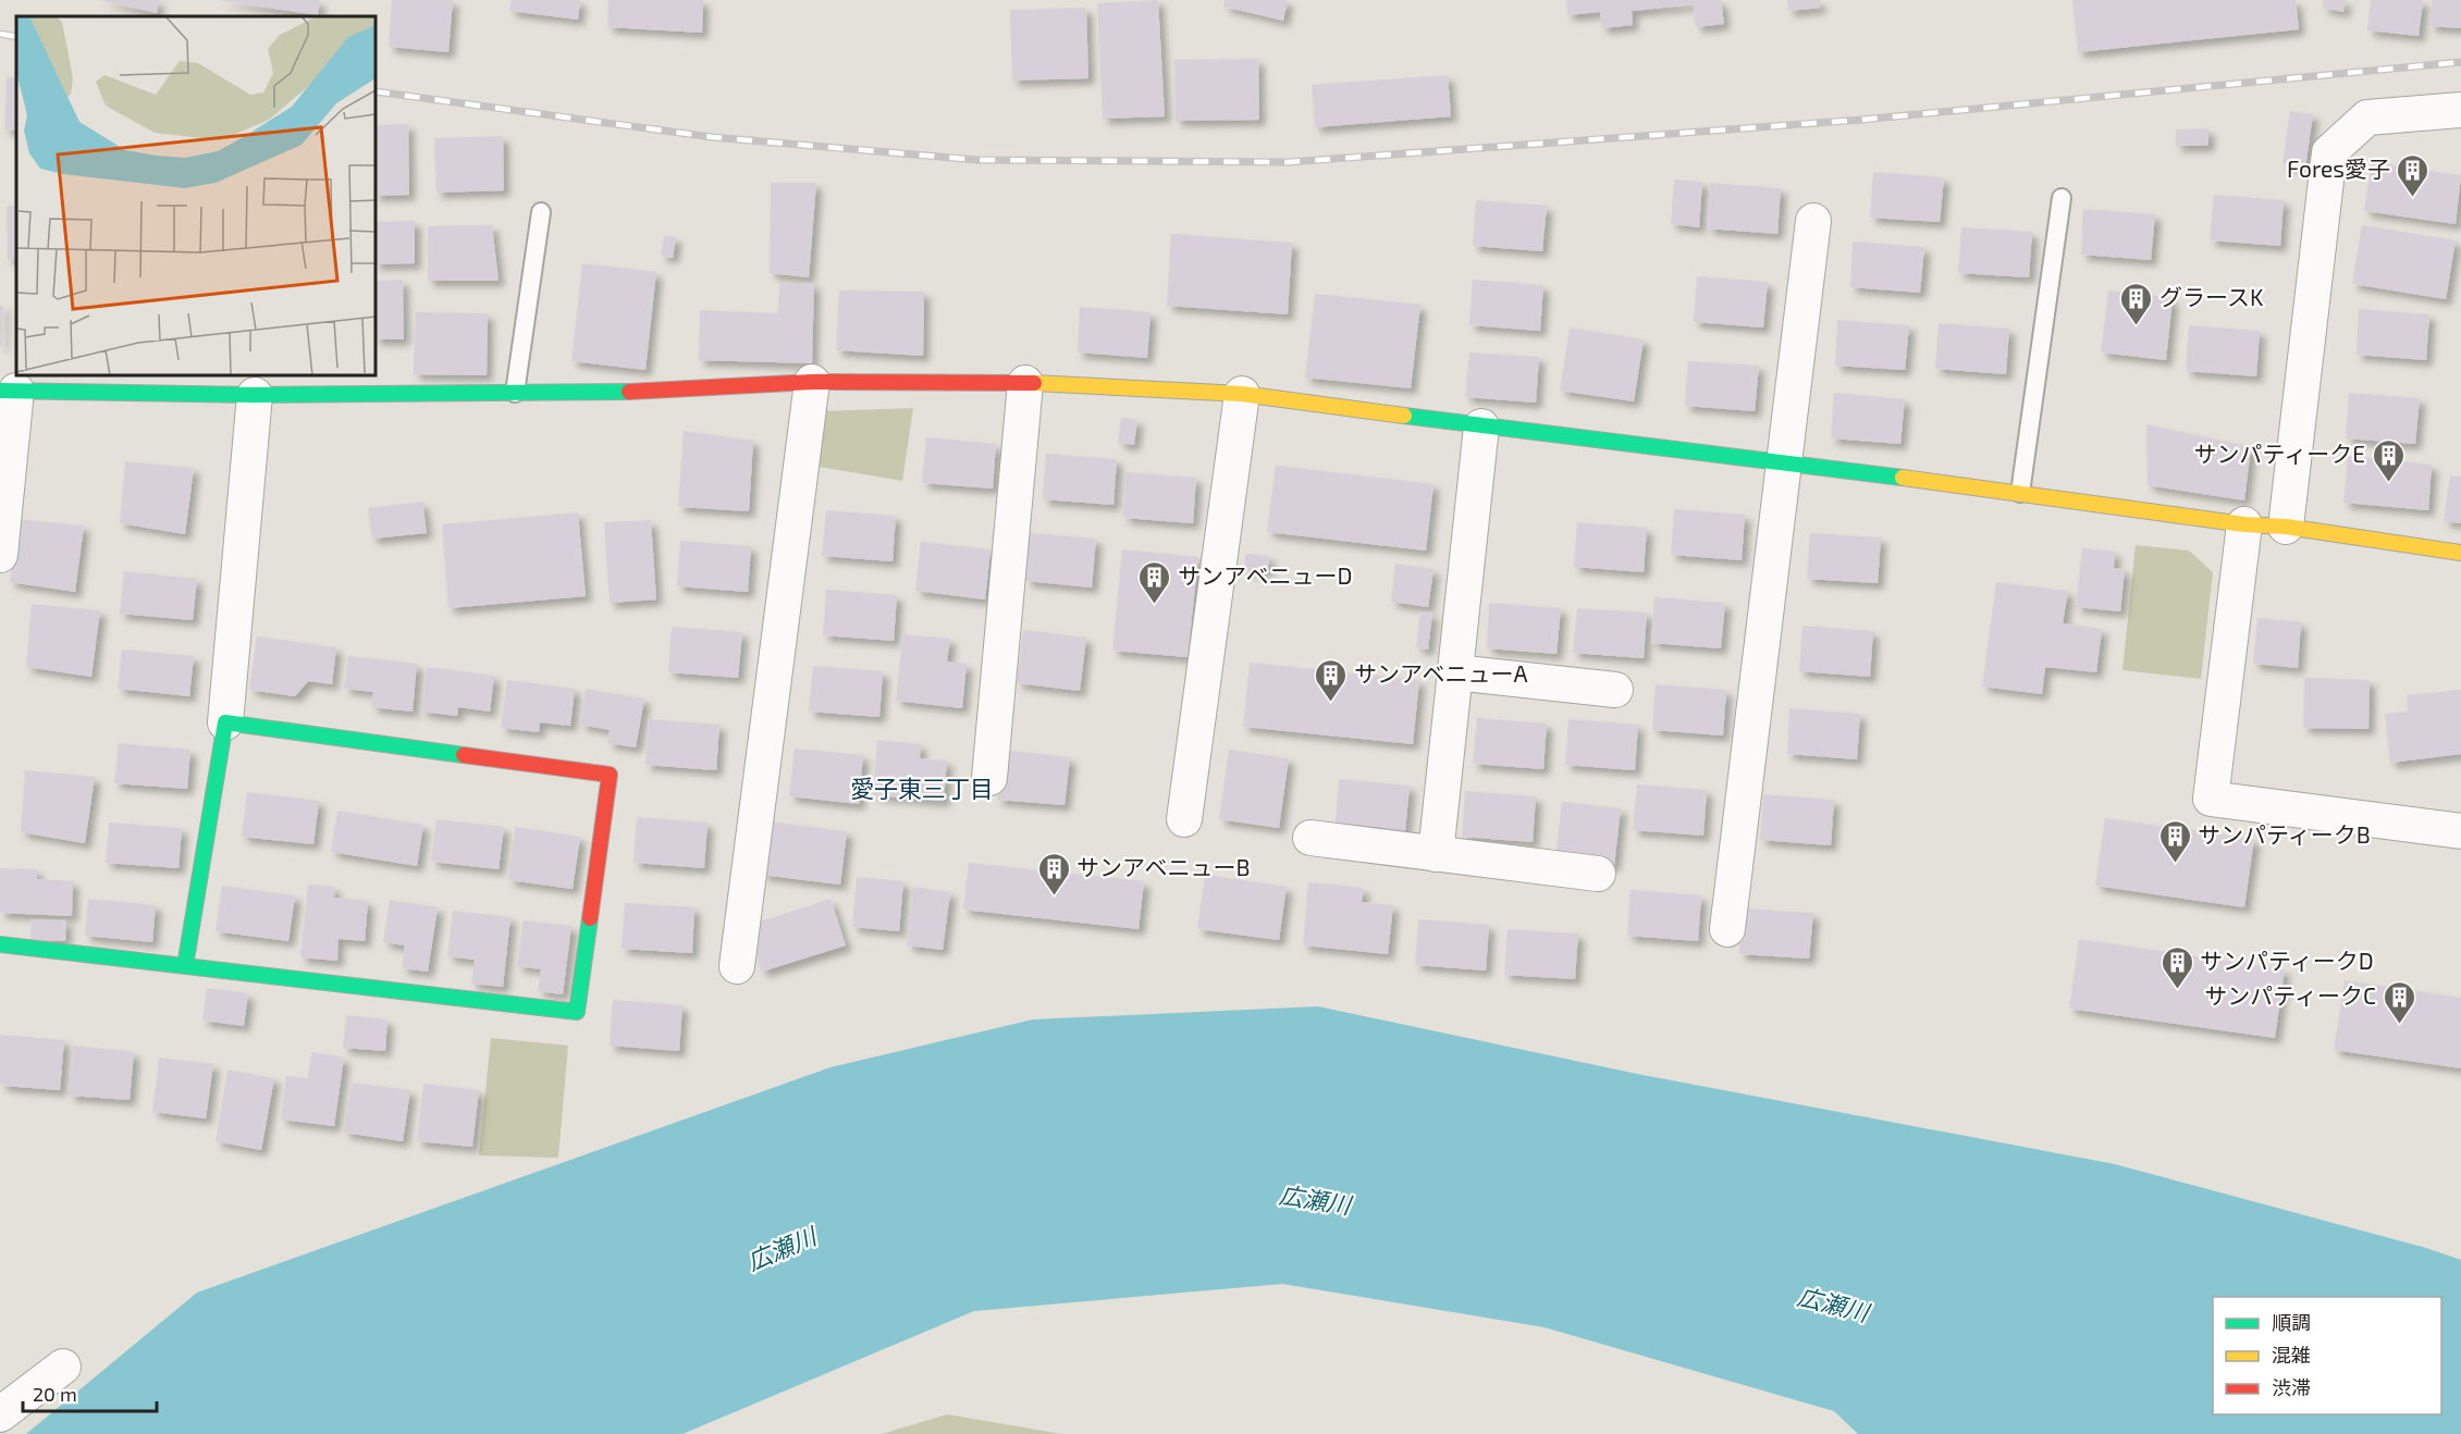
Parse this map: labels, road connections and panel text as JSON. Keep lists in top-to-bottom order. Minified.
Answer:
{"districts":["愛子東三丁目"],"water":["広瀬川"],"places":{"building":["Fores愛子","グラースK","サンパティークE","サンアベニューD","サンアベニューA","サンパティークB","サンアベニューB","サンパティークD","サンパティークC"]},"legend":["順調","混雑","渋滞"],"scale_bar":"20 m"}
